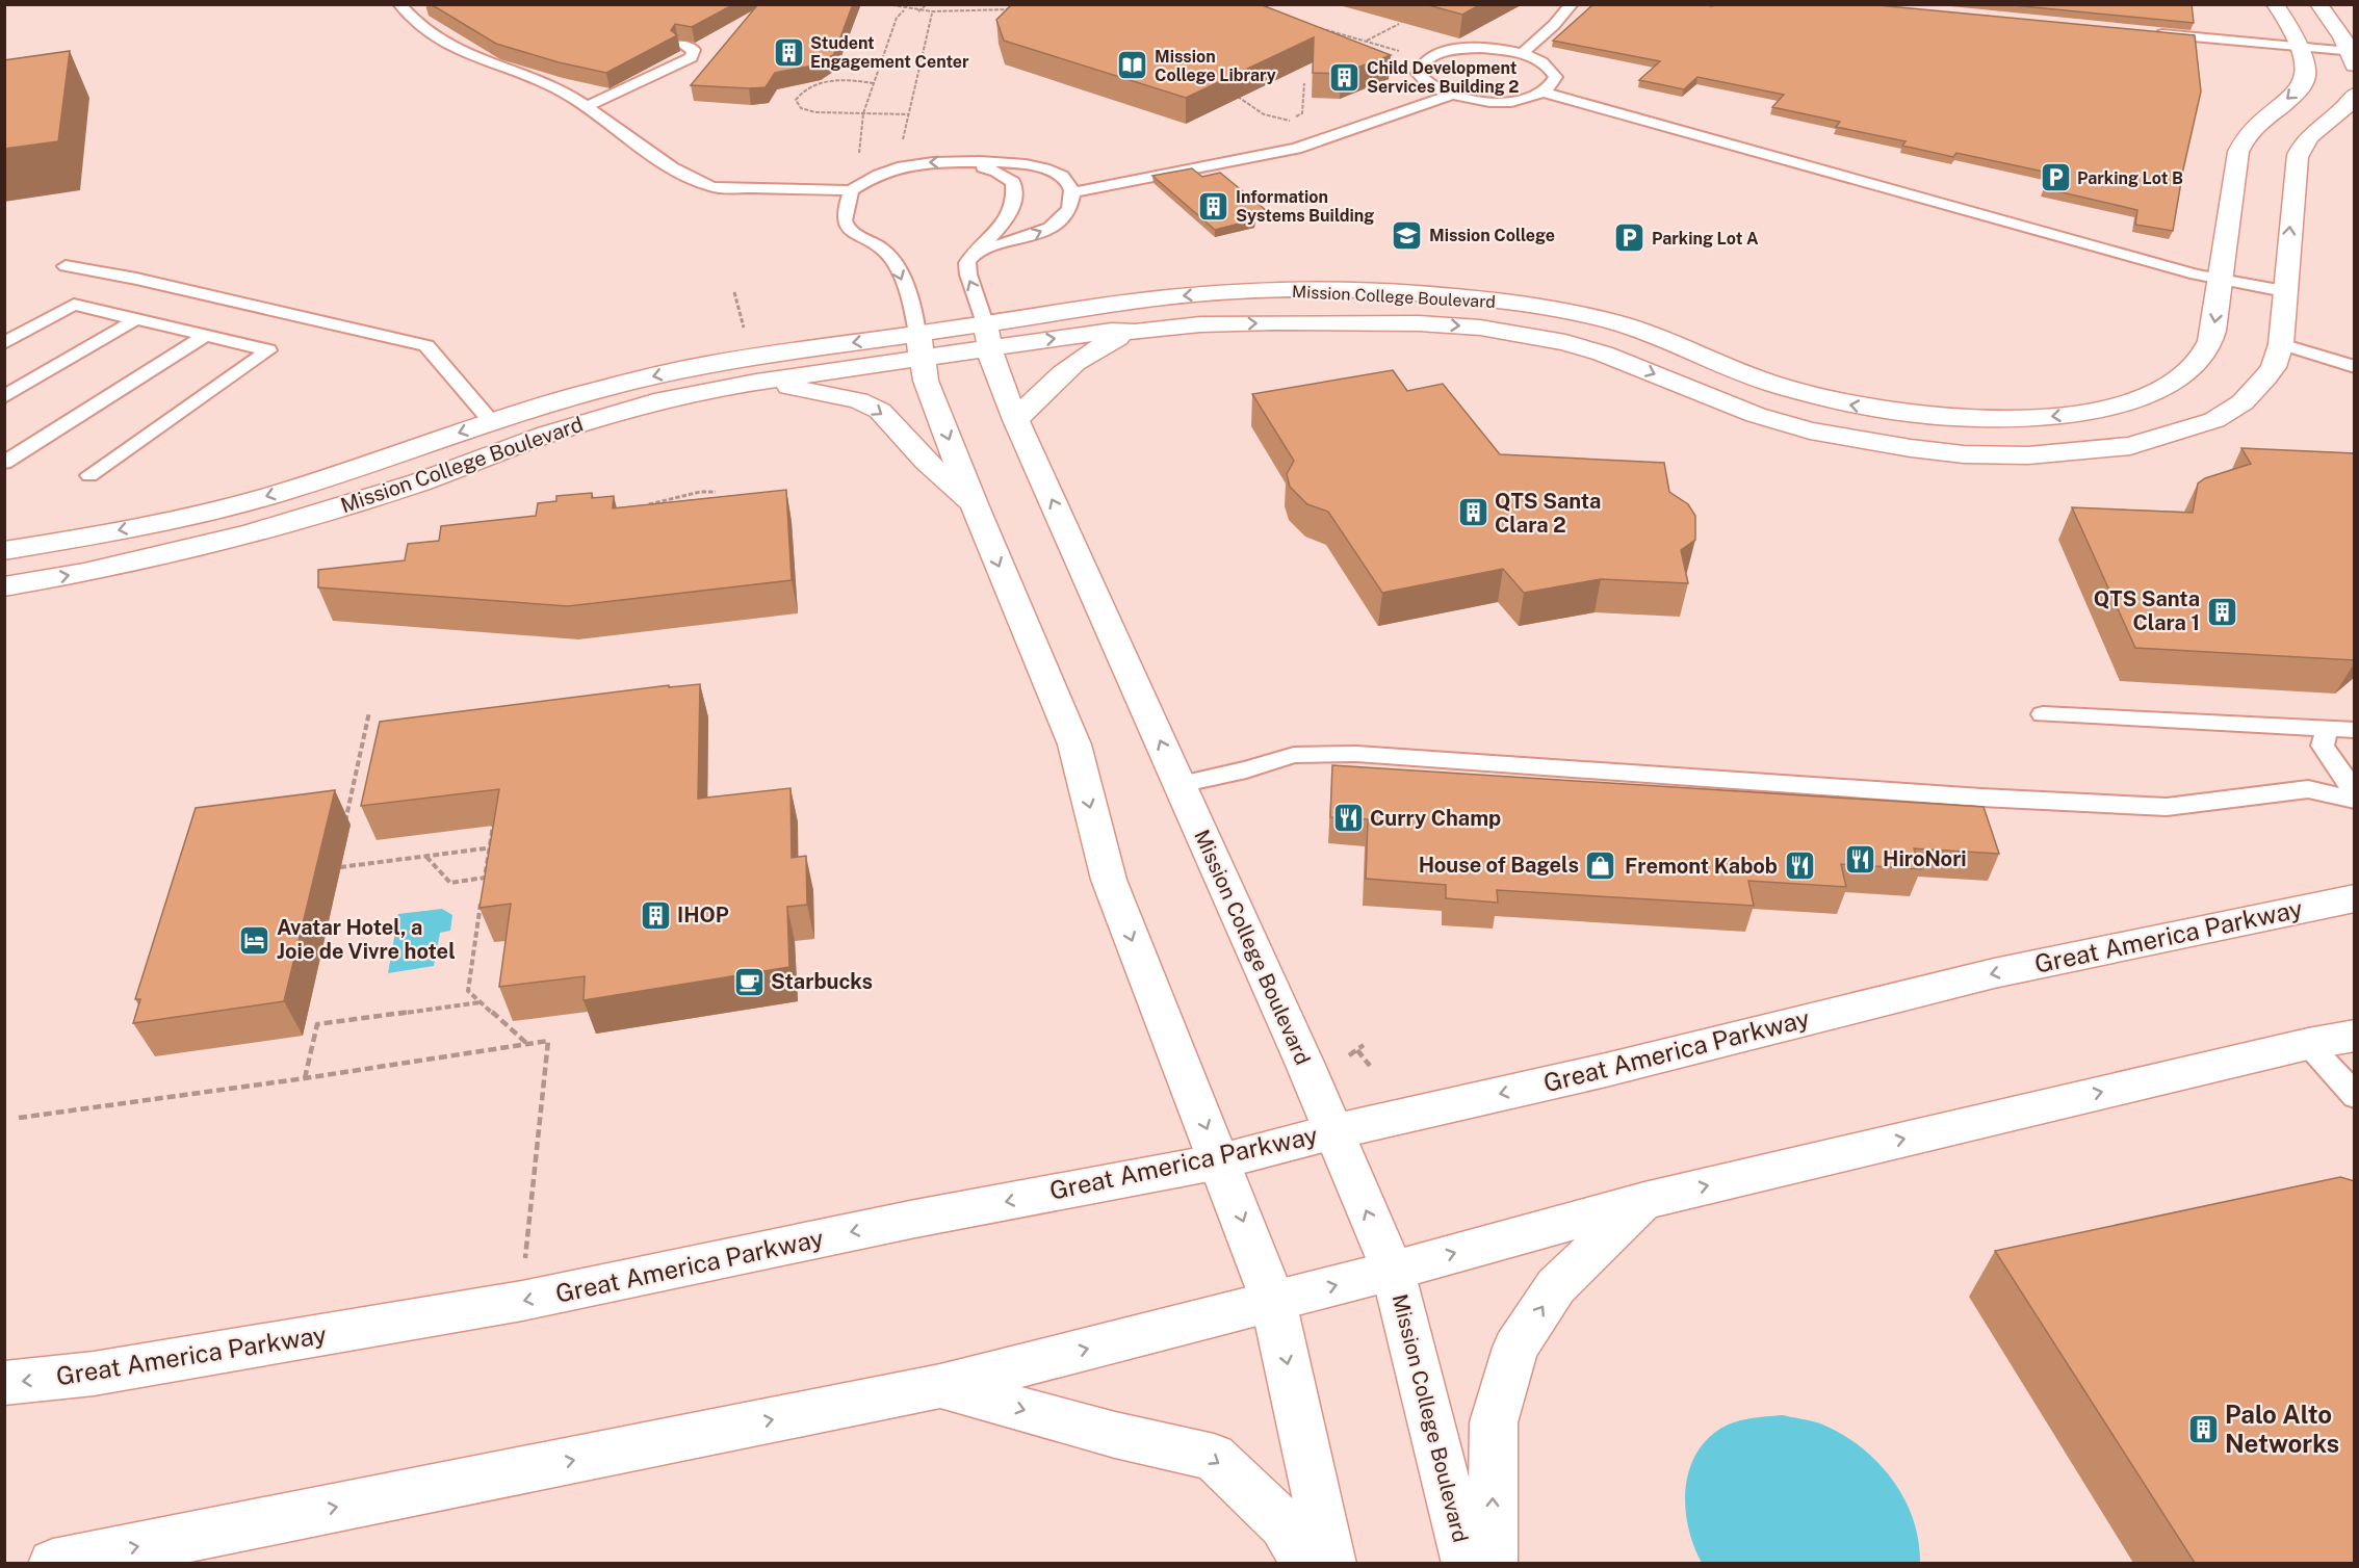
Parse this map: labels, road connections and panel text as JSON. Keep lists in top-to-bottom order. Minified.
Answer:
{"streets":{"street":["Mission College Boulevard","Great America Parkway"]},"crossings":[["Mission College Boulevard","Great America Parkway"]],"places":{"building":["Student Engagement Center","Child Development Services Building 2","Information Systems Building","QTS Santa Clara 2","QTS Santa Clara 1","IHOP","Palo Alto Networks"],"library":["Mission College Library"],"parking":["Parking Lot B","Parking Lot A"],"school or university":["Mission College"],"restaurant":["Curry Champ","HiroNori","Fremont Kabob"],"shop":["House of Bagels"],"hotel":["Avatar Hotel, a Joie de Vivre hotel"],"cafe":["Starbucks"]}}
